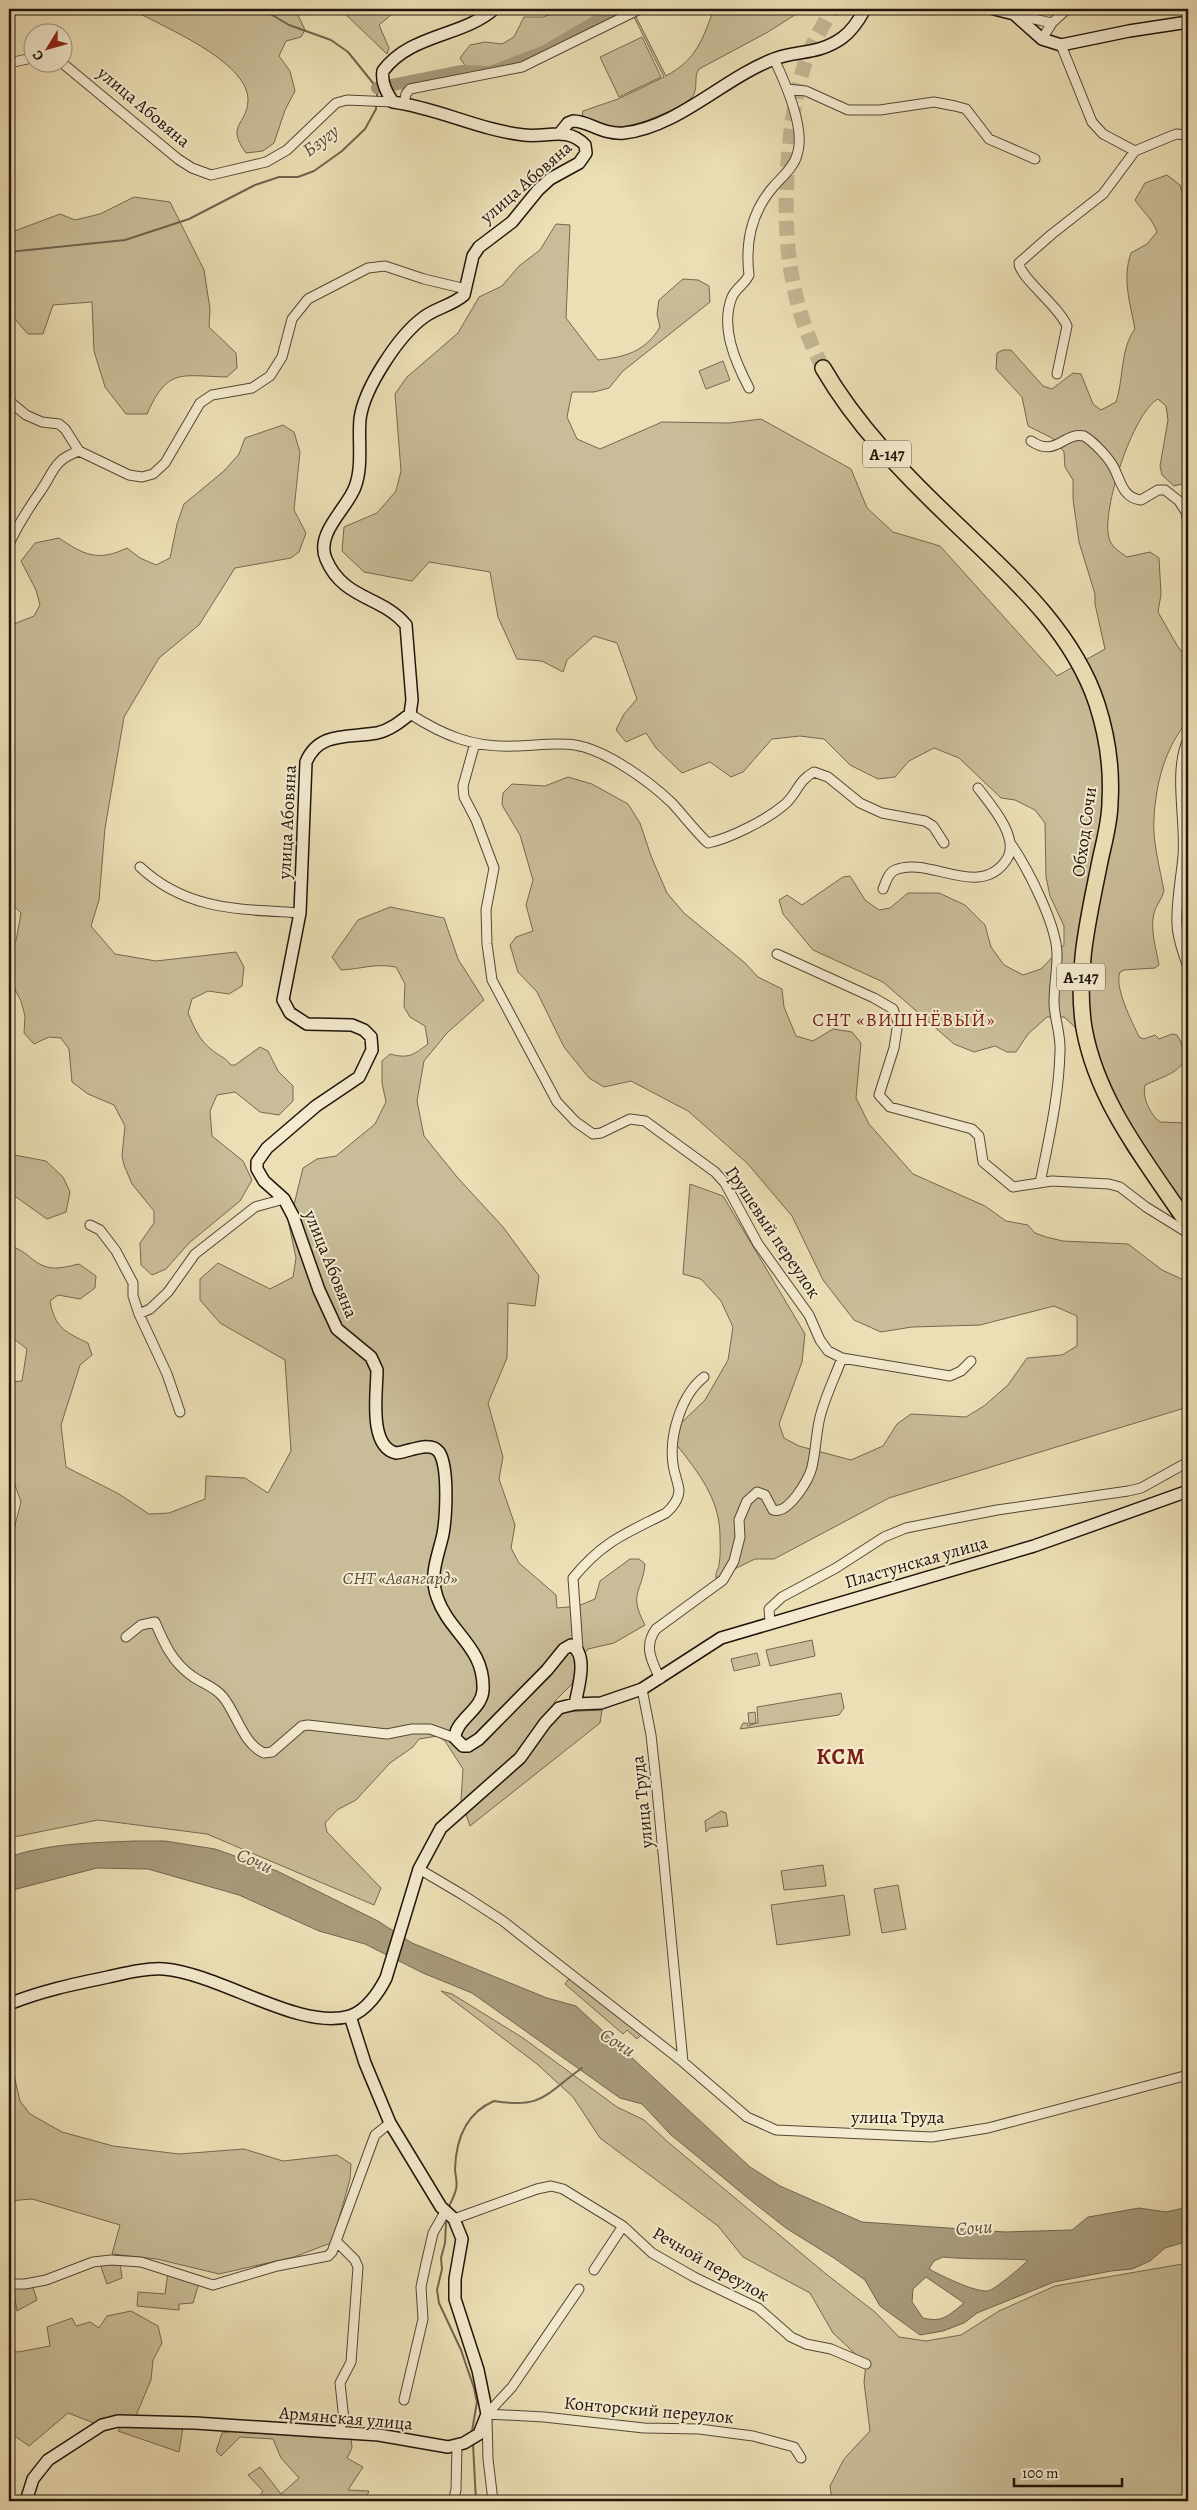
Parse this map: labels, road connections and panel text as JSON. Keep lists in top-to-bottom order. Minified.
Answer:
{"streets":{"highway":["А-147","Обход Сочи"],"street":["улица Абовяна","Грушевый переулок","Пластунская улица","улица Труда","Речной переулок","Конторский переулок","Армянская улица"]},"crossings":[["Пластунская улица","улица Труда"],["Речной переулок","Армянская улица"]],"districts":["СНТ «ВИШНЁВЫЙ»","КСМ"],"water":["Бзугу","Сочи"],"parks":["СНТ «Авангард»"],"scale_bar":"100 m","north":"bottom left"}
